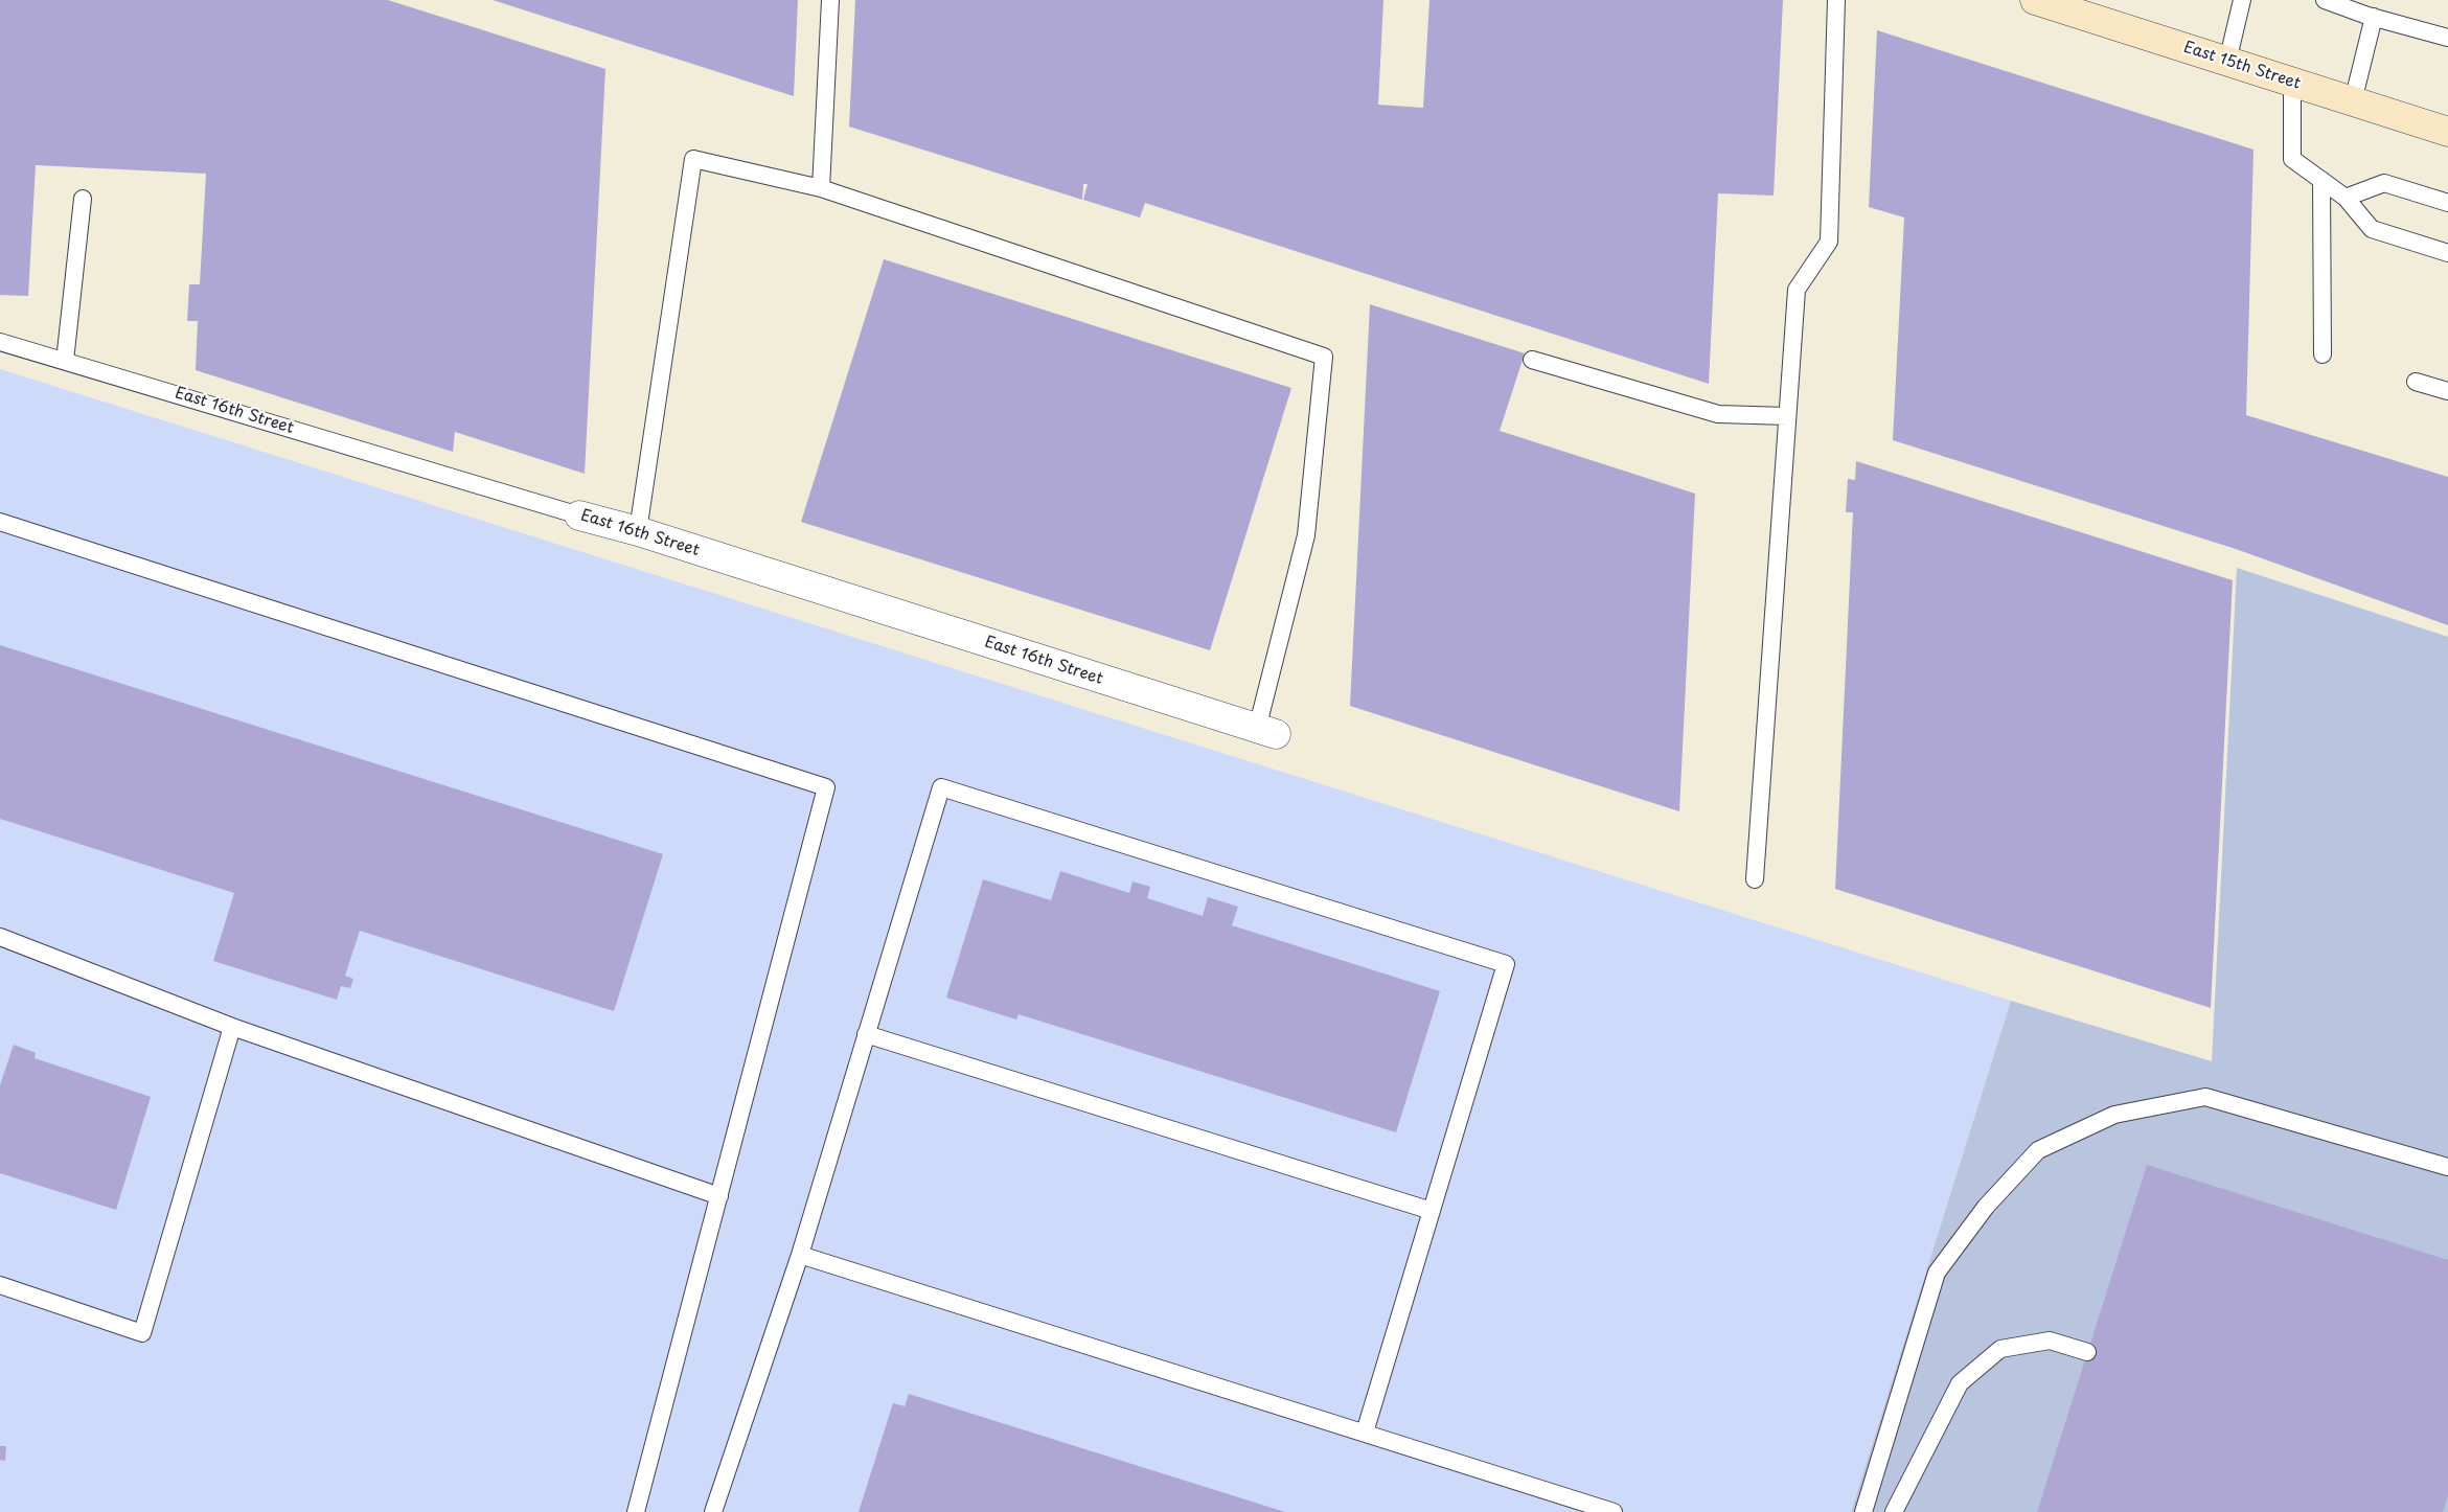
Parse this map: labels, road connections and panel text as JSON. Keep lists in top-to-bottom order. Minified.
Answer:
{"streets":{"street":["East 15th Street","East 16th Street"]}}
